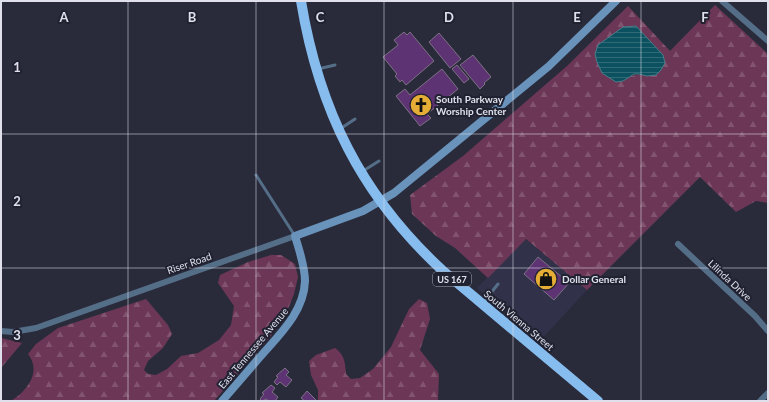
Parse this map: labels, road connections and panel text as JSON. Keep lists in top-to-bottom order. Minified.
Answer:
{"streets":{"highway":["US 167","South Vienna Street"],"main road":["Riser Road","East Tennessee Avenue"],"street":["Lilinda Drive"]},"crossings":[["Riser Road","South Vienna Street"],["Riser Road","East Tennessee Avenue"]],"places":{"church":["South Parkway Worship Center"],"shop":["Dollar General"]},"grid":{"columns":["A","B","C","D","E","F"],"rows":["1","2","3"]}}
